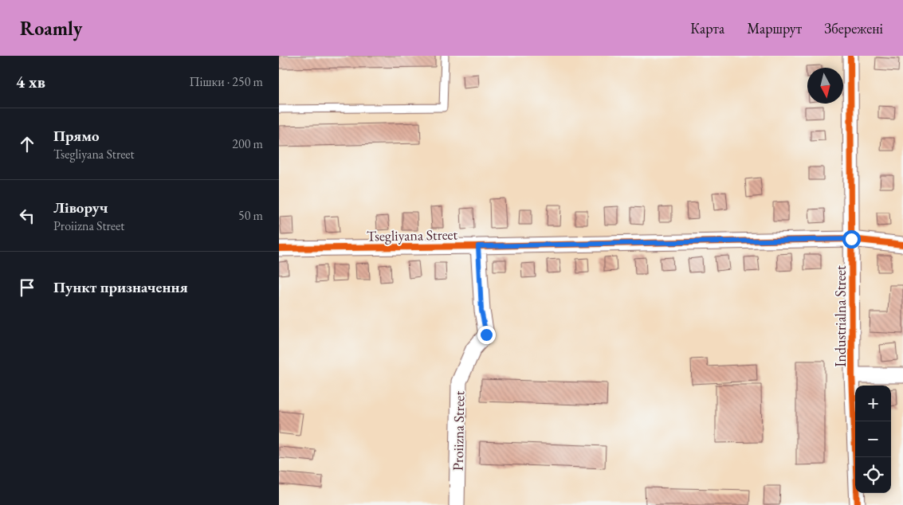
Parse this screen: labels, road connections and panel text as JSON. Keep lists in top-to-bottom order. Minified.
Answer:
{"streets":{"street":["Tsegliyana Street","Industrialna Street","Proiizna Street"]},"crossings":[["Tsegliyana Street","Industrialna Street"],["Tsegliyana Street","Proiizna Street"]],"north":"bottom","page":{"header":"Roamly","nav":["Карта","Маршрут","Збережені"],"heading":["4 хв","Пішки · 250 m"],"list":[["Прямо","Tsegliyana Street","200 m"],["Ліворуч","Proiizna Street","50 m"],"Пункт призначення"],"map_buttons":["+","−"]}}
